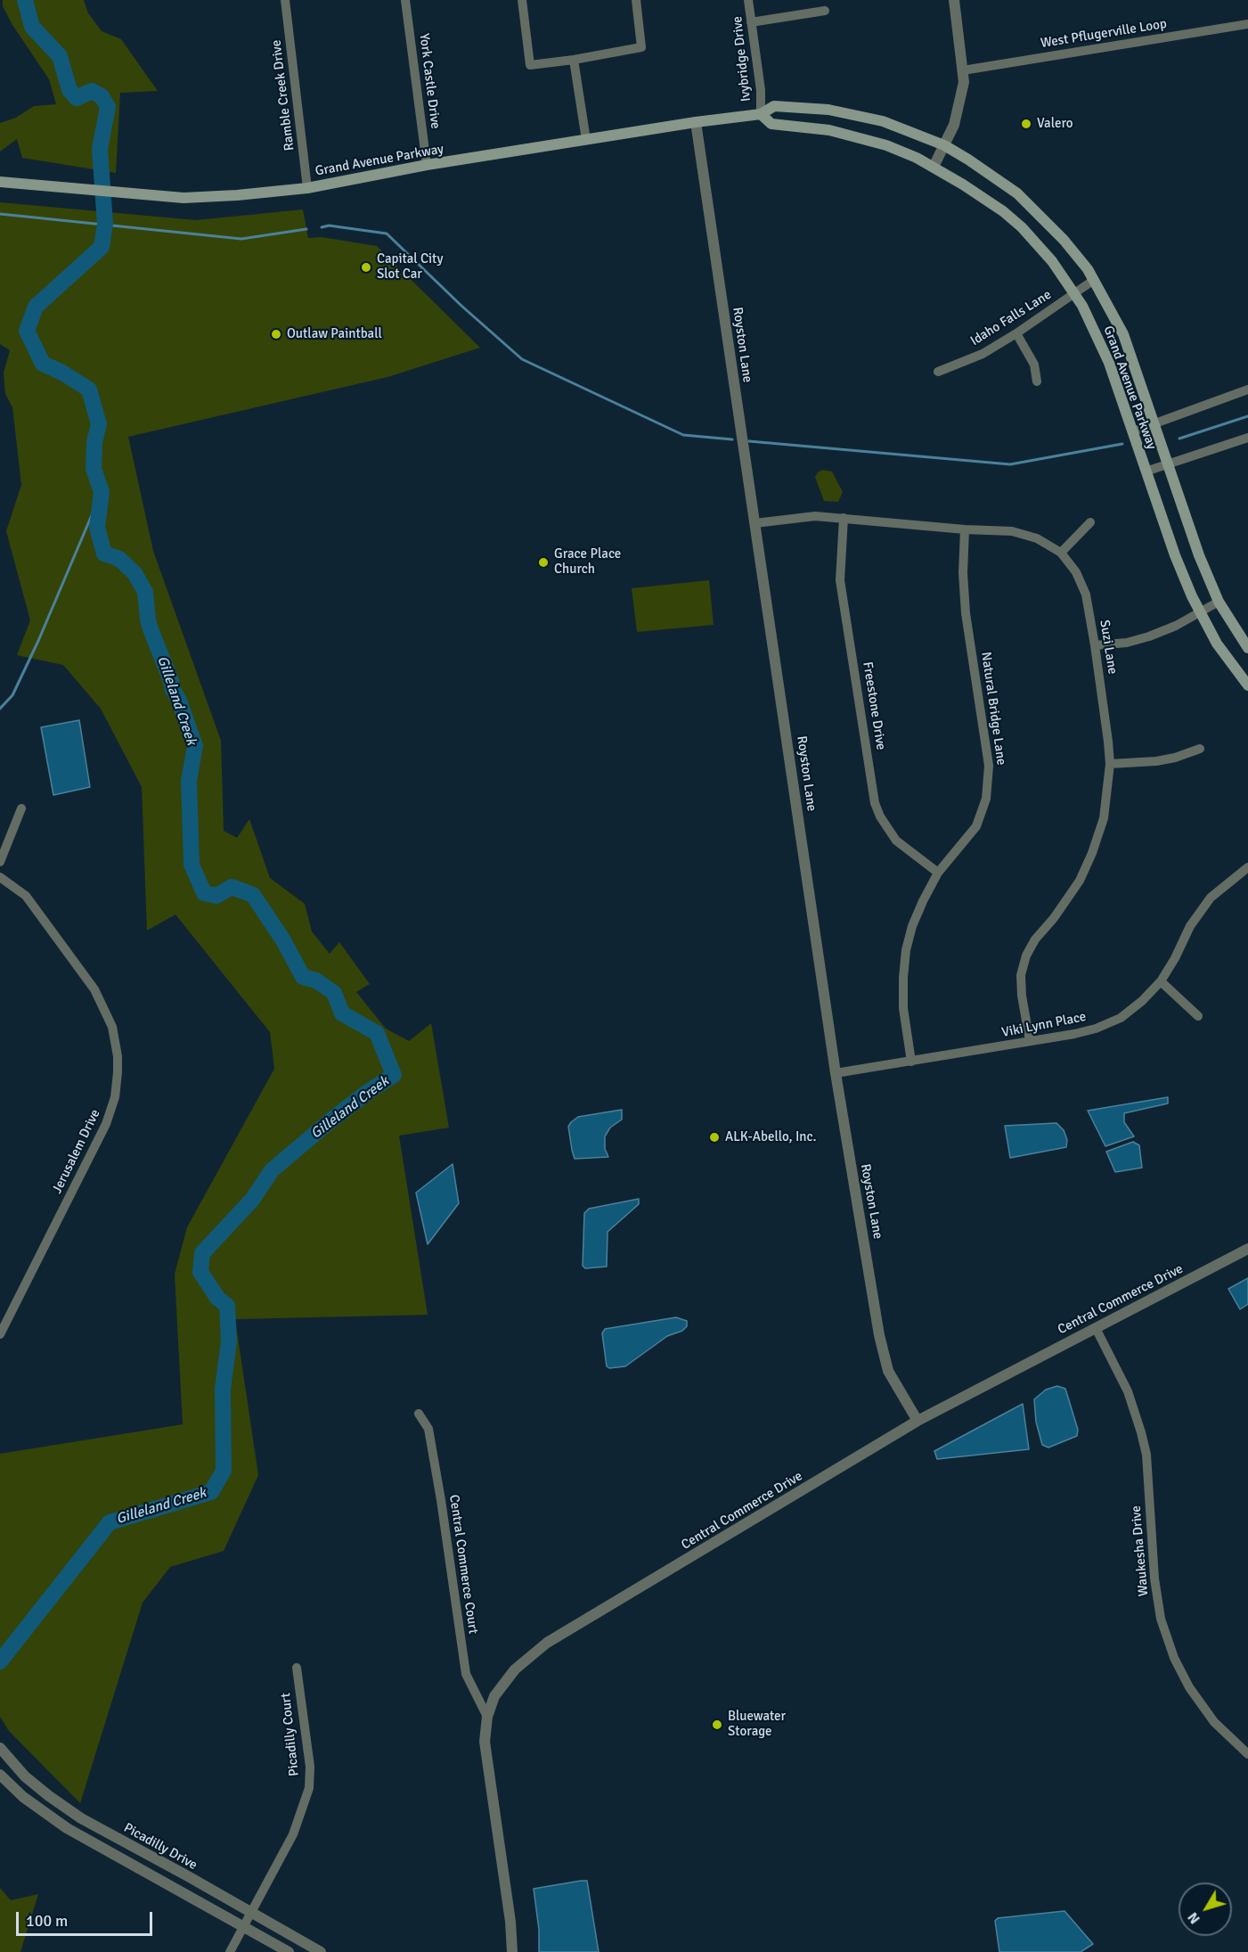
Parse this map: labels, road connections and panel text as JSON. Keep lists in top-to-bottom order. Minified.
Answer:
{"streets":{"main road":["Grand Avenue Parkway"],"street":["West Pflugerville Loop","Ivybridge Drive","York Castle Drive","Ramble Creek Drive","Idaho Falls Lane","Royston Lane","Suzi Lane","Freestone Drive","Natural Bridge Lane","Viki Lynn Place","Jerusalem Drive","Central Commerce Drive","Waukesha Drive","Central Commerce Court","Picadilly Court","Picadilly Drive"]},"crossings":[["Ivybridge Drive","Grand Avenue Parkway"],["York Castle Drive","Grand Avenue Parkway"],["Ramble Creek Drive","Grand Avenue Parkway"],["Grand Avenue Parkway","Idaho Falls Lane"],["Grand Avenue Parkway","Royston Lane"],["Royston Lane","Suzi Lane"],["Royston Lane","Viki Lynn Place"],["Royston Lane","Central Commerce Drive"],["Suzi Lane","Freestone Drive"],["Suzi Lane","Natural Bridge Lane"],["Suzi Lane","Viki Lynn Place"],["Freestone Drive","Natural Bridge Lane"],["Natural Bridge Lane","Viki Lynn Place"],["Central Commerce Drive","Waukesha Drive"],["Central Commerce Drive","Central Commerce Court"],["Picadilly Court","Picadilly Drive"]],"water":["Gilleland Creek"],"places":["Valero","Capital City Slot Car","Outlaw Paintball","Grace Place Church","ALK-Abello, Inc.","Bluewater Storage"],"scale_bar":"100 m","north":"bottom left"}
